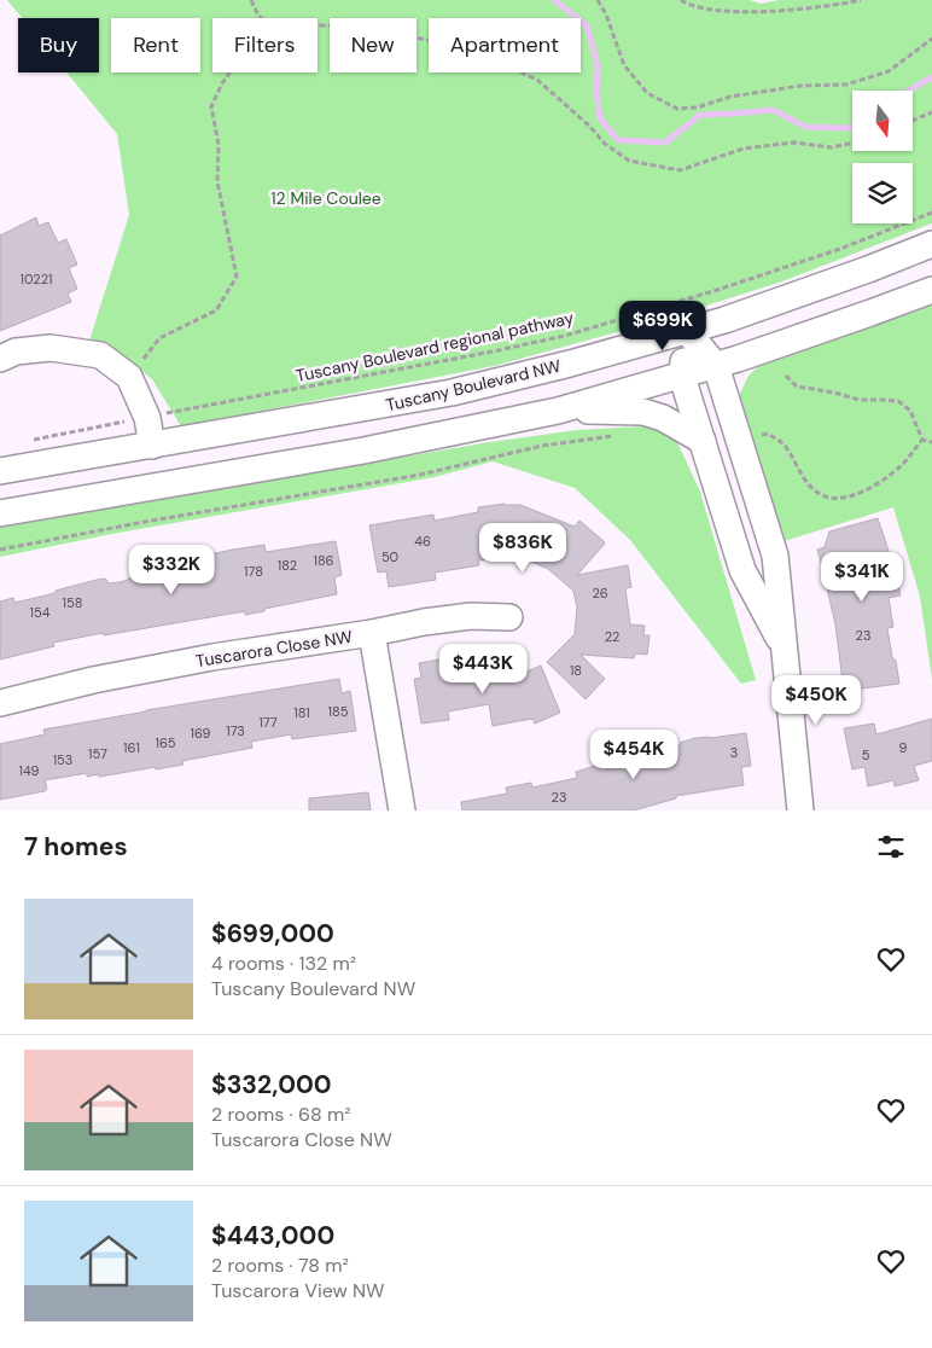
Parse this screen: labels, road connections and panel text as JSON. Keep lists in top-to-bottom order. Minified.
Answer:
{"streets":{"street":["Tuscany Boulevard NW","Tuscarora Close NW"],"path":["Tuscany Boulevard regional pathway"]},"parks":["12 Mile Coulee"],"house_numbers":["10221","46","50","186","182","178","26","158","154","23","22","18","185","181","177","173","169","165","161","9","3","157","5","153","149","23"],"north":"bottom","page":{"chip":["Buy","Rent","Filters","New","Apartment"],"price":["$699K","$836K","$332K","$341K","$443K","$450K","$454K"],"heading":"7 homes","list":[{"name":"$699,000","note":"4 rooms · 132 m² · Tuscany Boulevard NW"},{"name":"$332,000","note":"2 rooms · 68 m² · Tuscarora Close NW"},{"name":"$443,000","note":"2 rooms · 78 m² · Tuscarora View NW"}]}}
